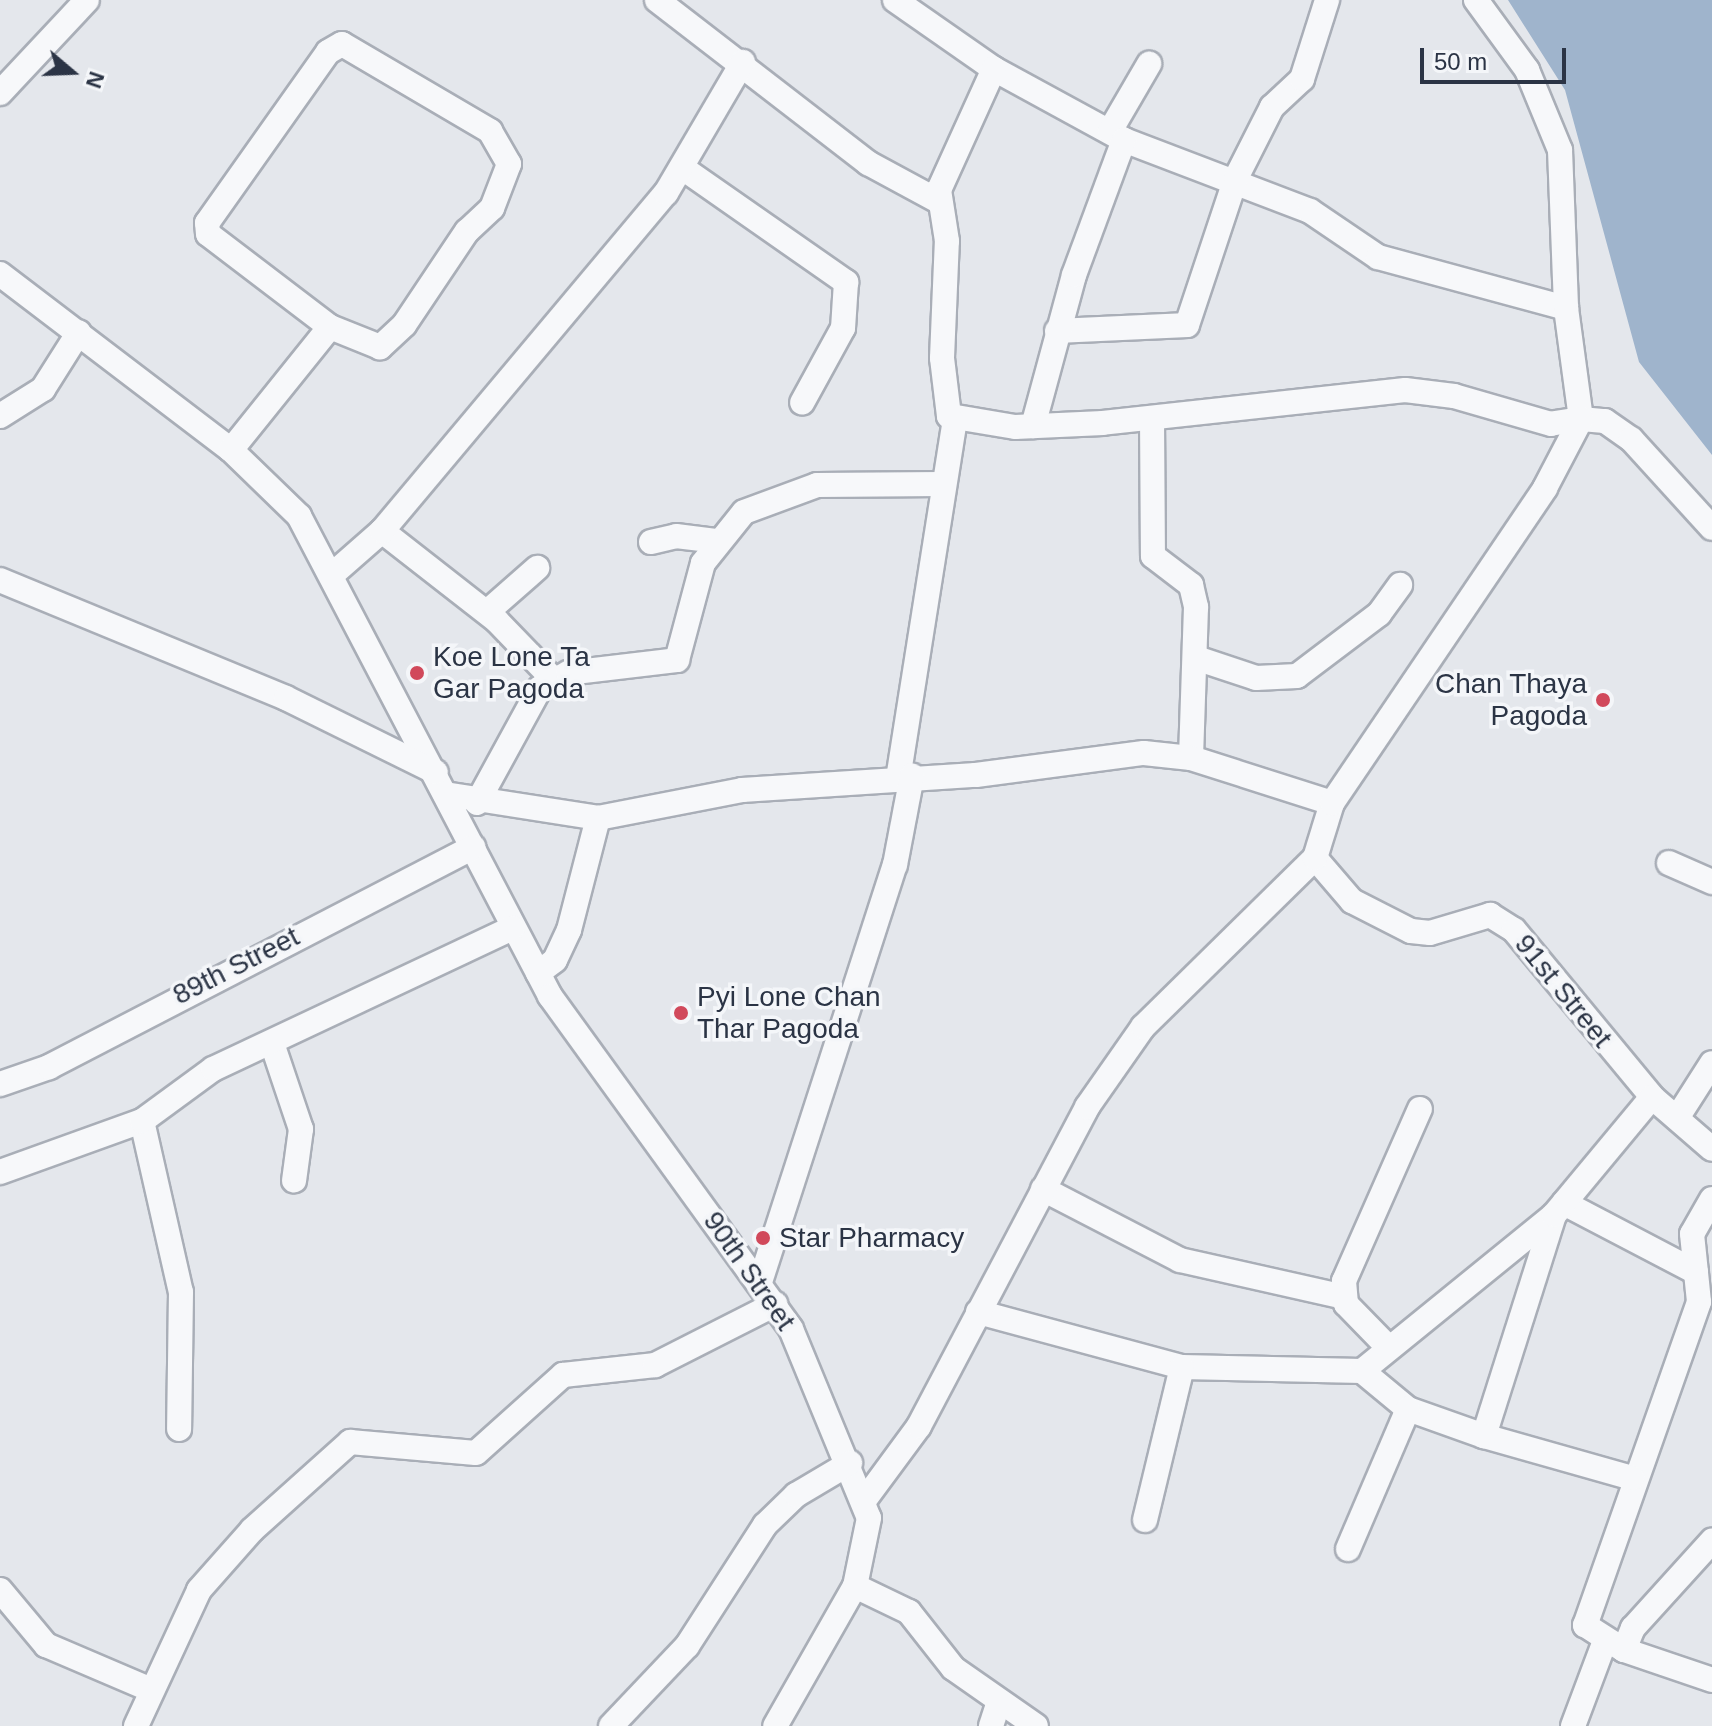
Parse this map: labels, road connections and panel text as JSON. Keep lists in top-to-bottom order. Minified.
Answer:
{"streets":{"street":["89th Street","91st Street","90th Street"]},"crossings":[["89th Street","90th Street"]],"places":["Koe Lone Ta Gar Pagoda","Chan Thaya Pagoda","Pyi Lone Chan Thar Pagoda","Star Pharmacy"],"scale_bar":"50 m","north":"right"}
